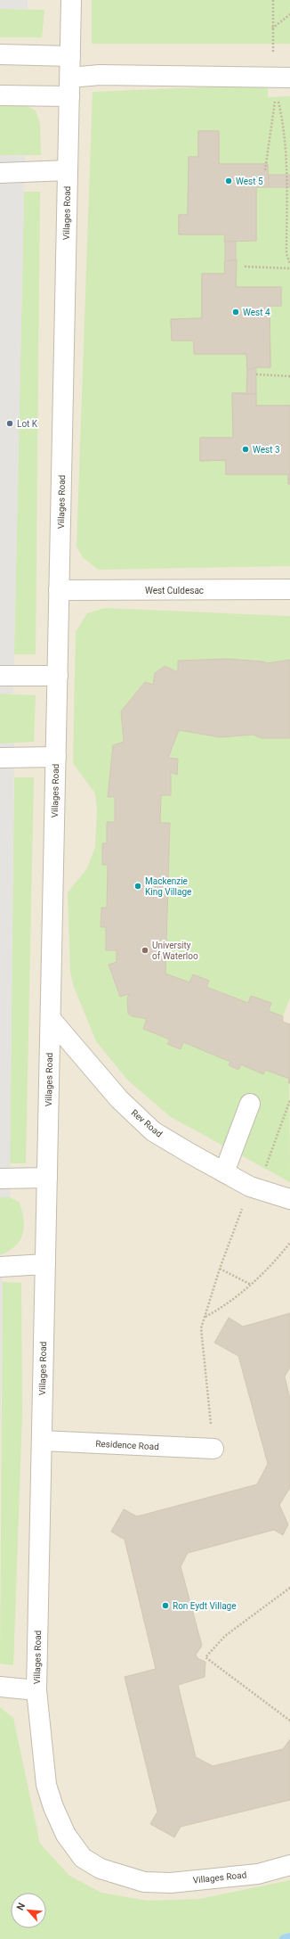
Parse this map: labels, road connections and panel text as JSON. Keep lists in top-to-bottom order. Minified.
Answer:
{"streets":{"lane":["Villages Road","West Culdesac","Rev Road","Residence Road"]},"crossings":[["Villages Road","West Culdesac"],["Villages Road","Rev Road"],["Villages Road","Residence Road"]],"places":["West 5","West 4","Lot K","West 3","Mackenzie King Village","University of Waterloo","Ron Eydt Village"],"north":"top left"}
